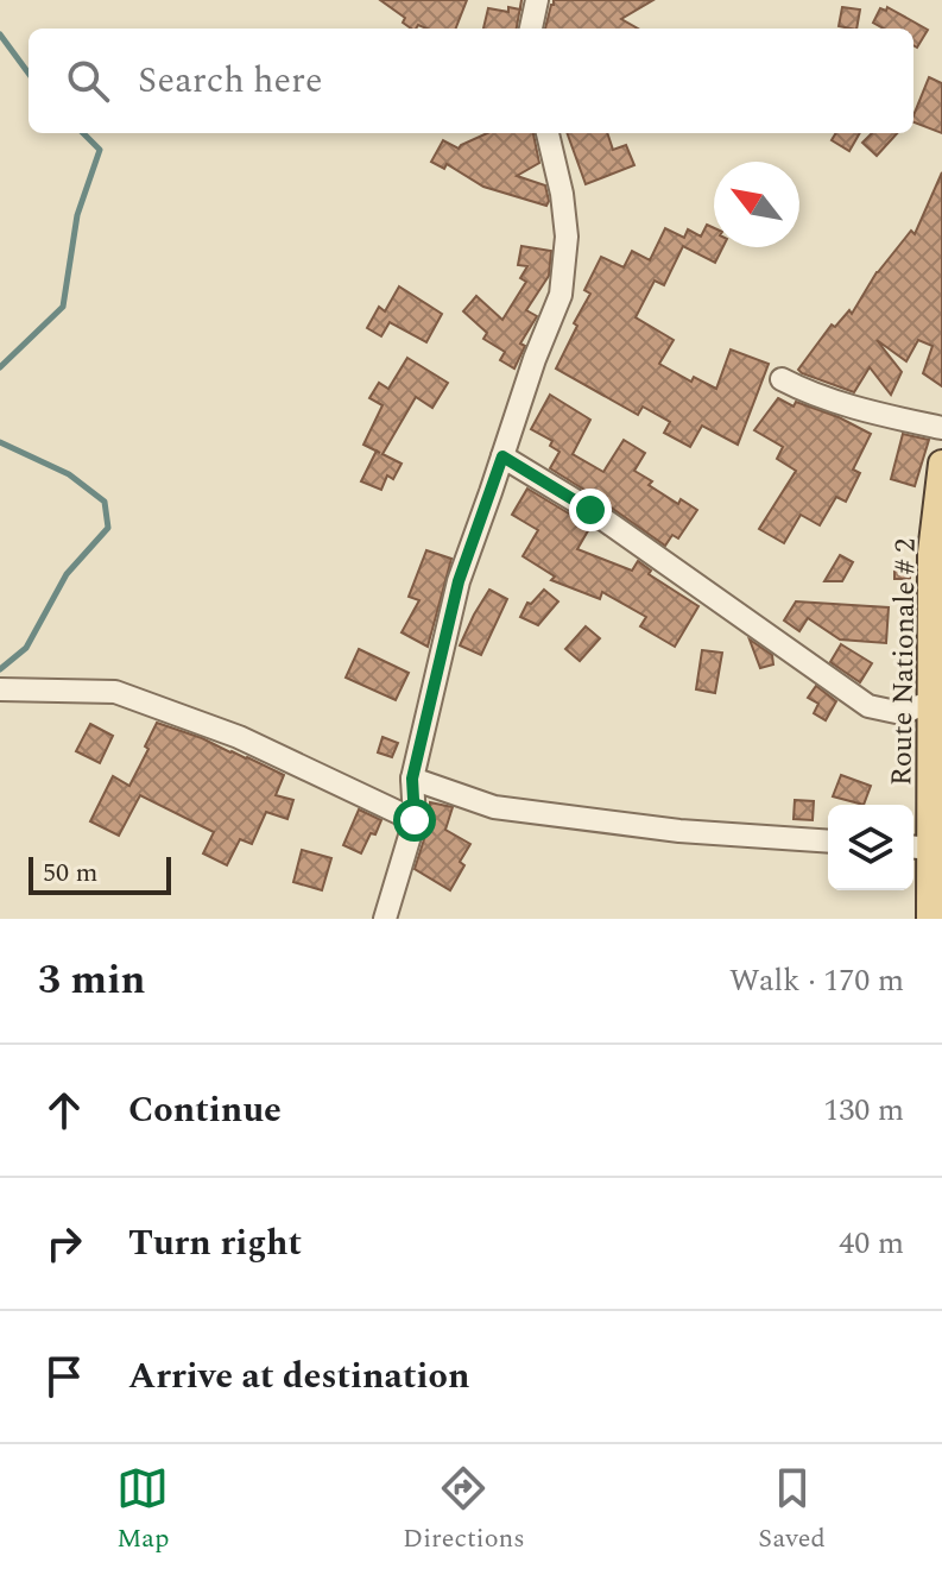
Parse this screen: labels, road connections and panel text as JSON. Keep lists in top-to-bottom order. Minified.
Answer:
{"streets":{"main road":["Route Nationale # 2"]},"scale_bar":"50 m","north":"top left","page":{"search":"Search here","scale":"50 m","heading":["3 min","Walk · 170 m"],"list":[["Continue","130 m"],["Turn right","40 m"],"Arrive at destination"],"nav":["Map","Directions","Saved"]}}
